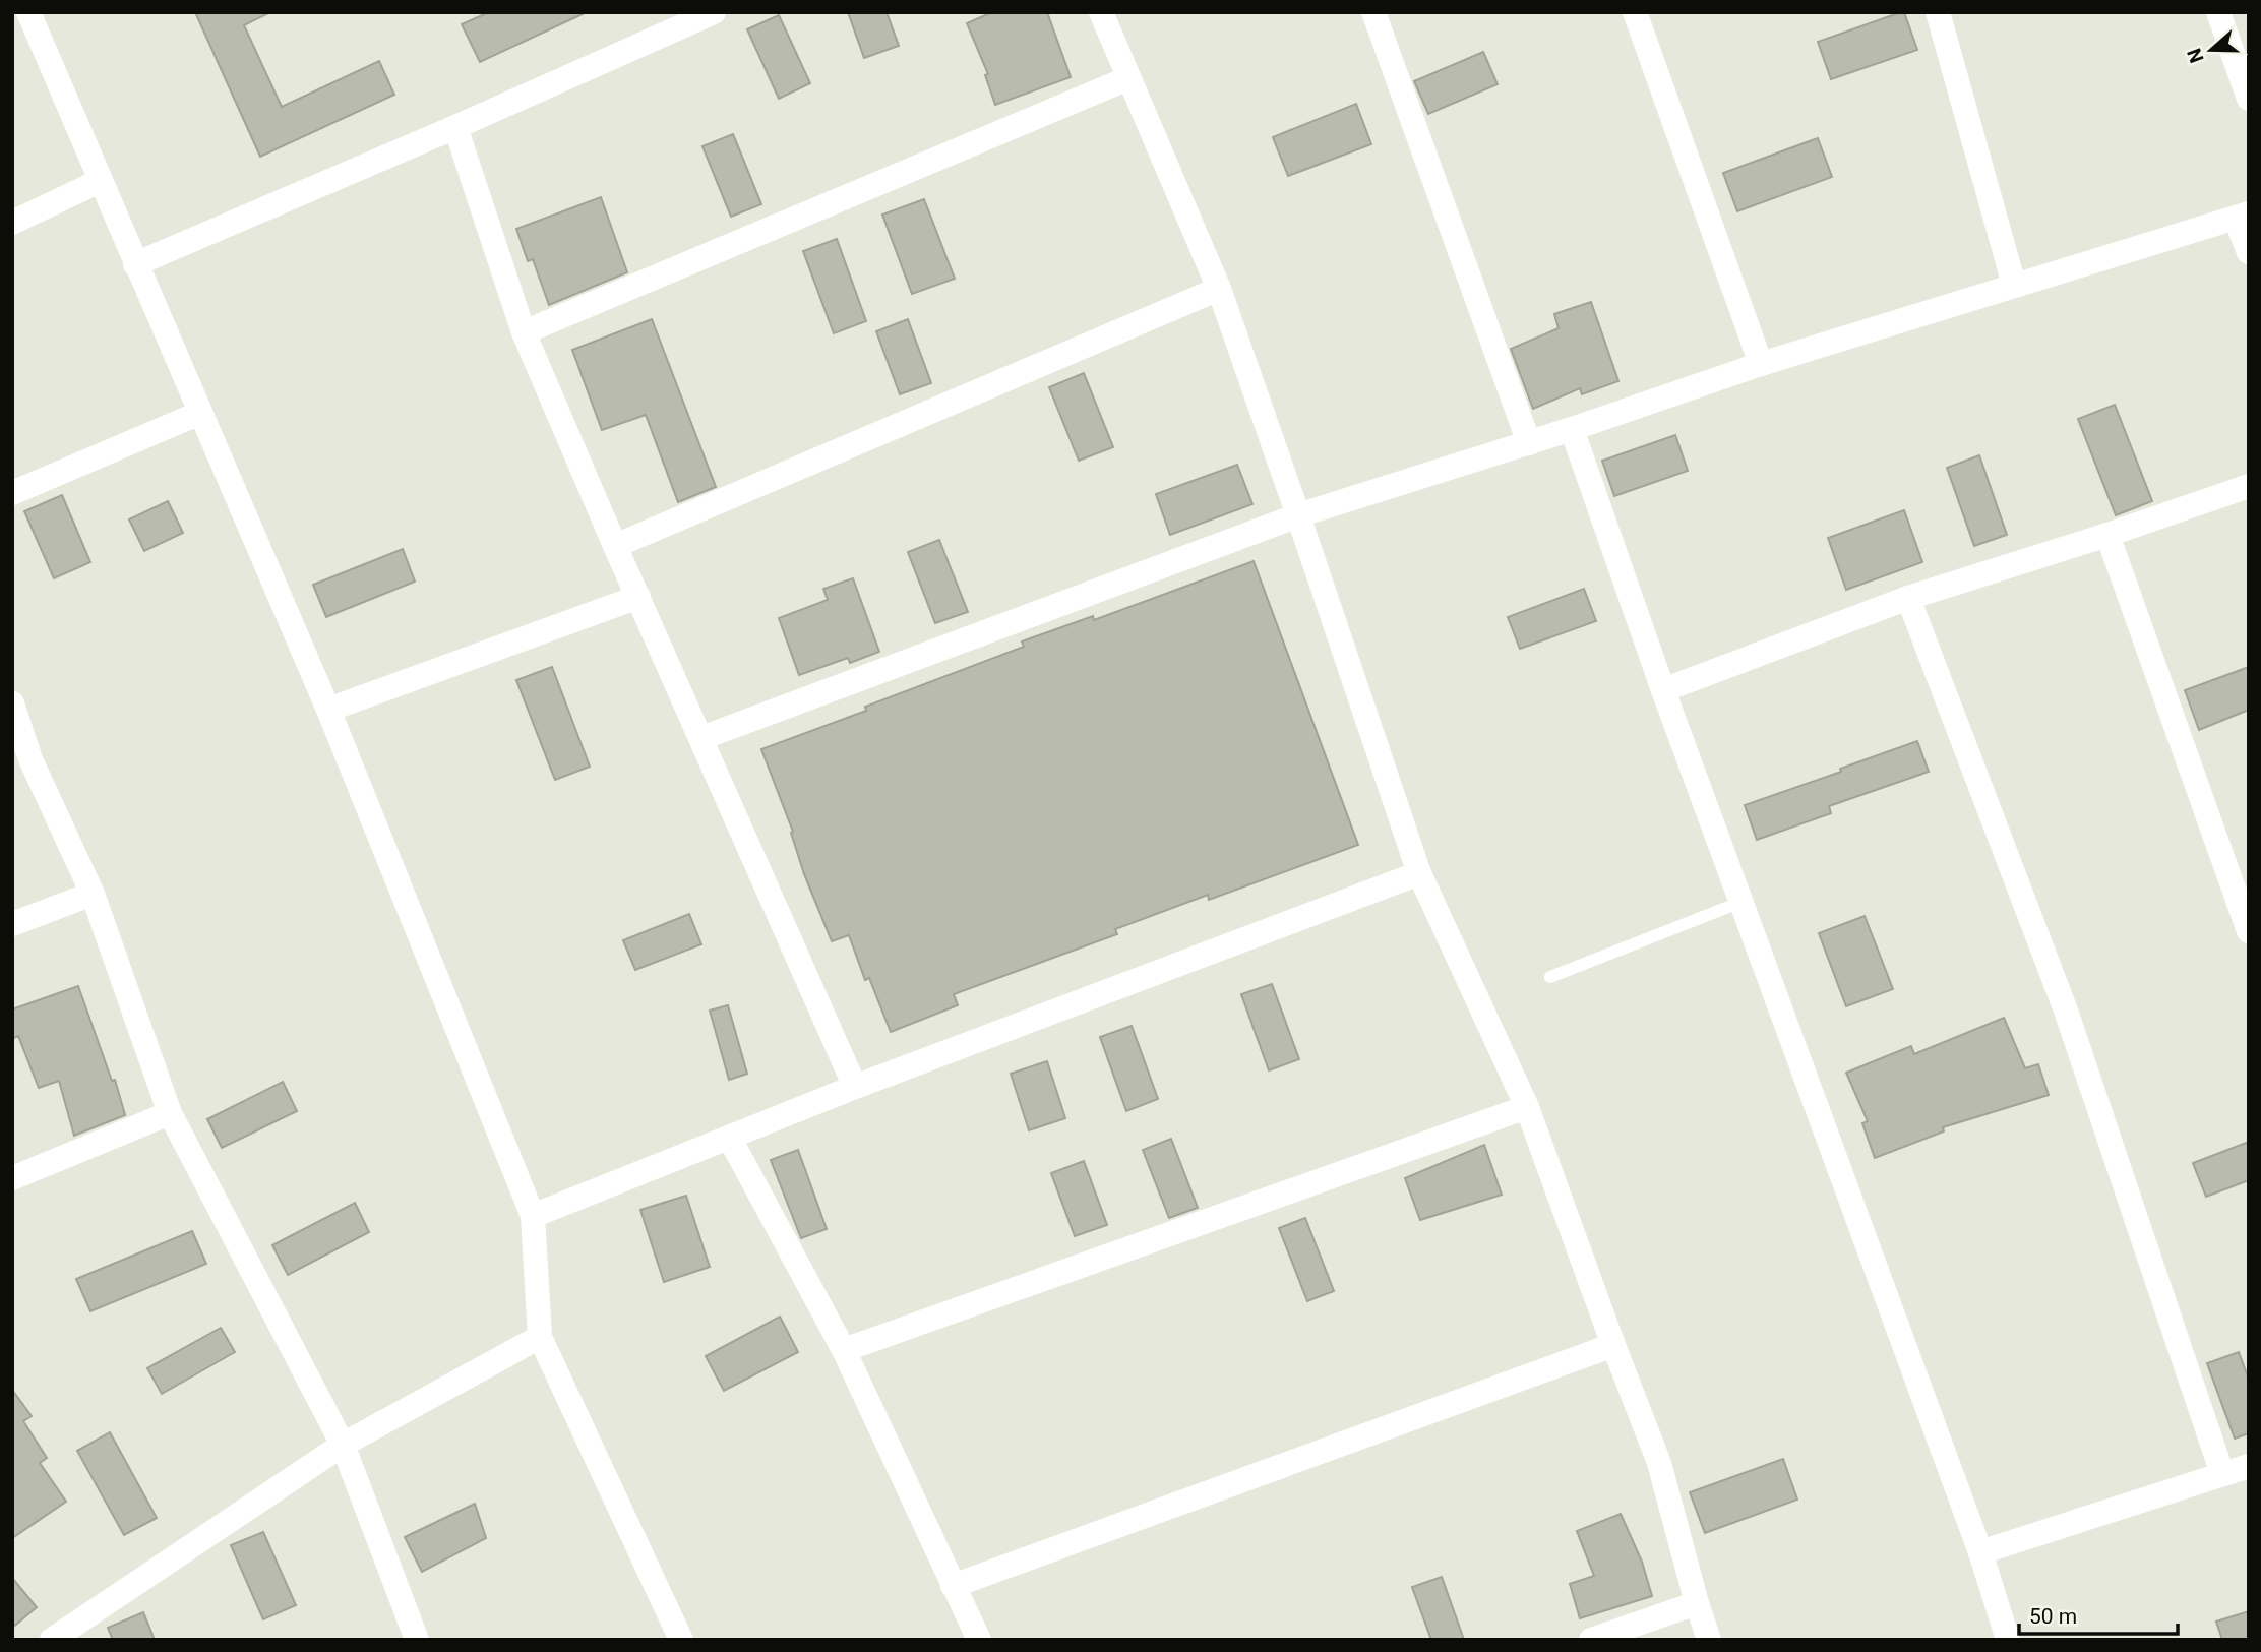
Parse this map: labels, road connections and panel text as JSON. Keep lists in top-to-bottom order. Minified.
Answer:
{"scale_bar":"50 m","north":"left"}
